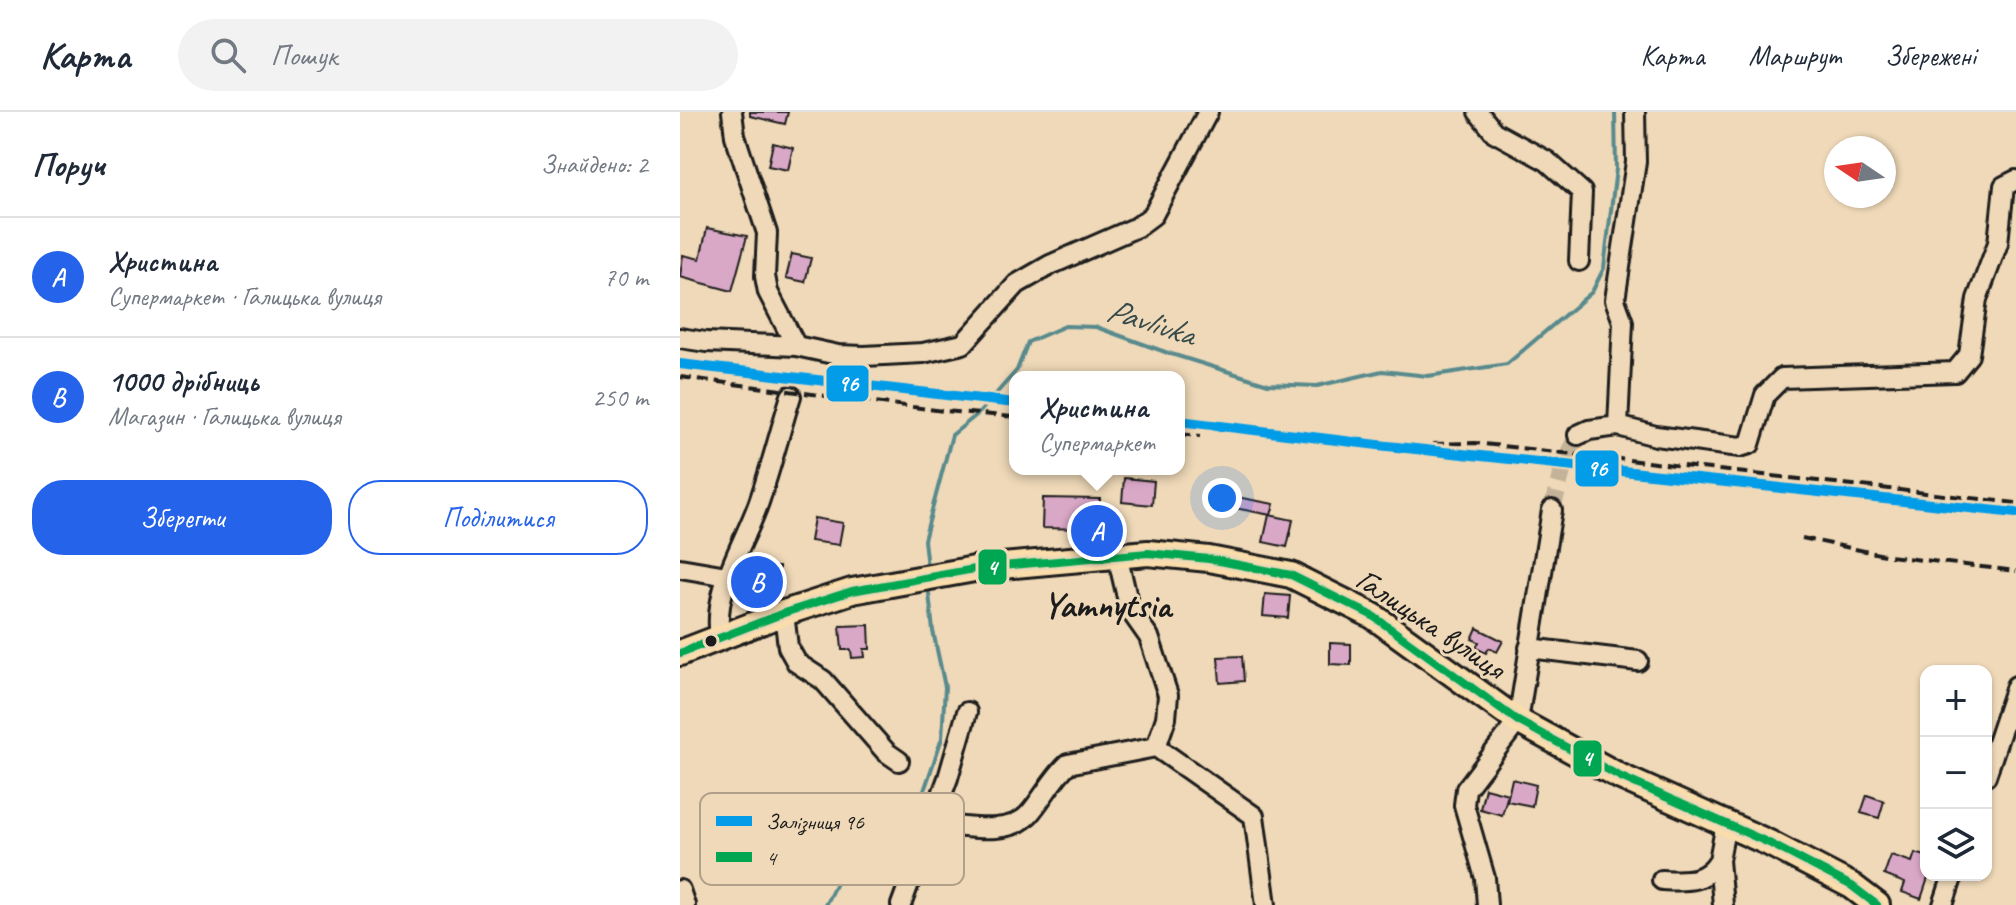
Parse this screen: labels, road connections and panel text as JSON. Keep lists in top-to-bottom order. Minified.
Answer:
{"streets":{"main road":["Галицька вулиця"]},"districts":["Yamnytsia"],"water":["Pavlivka"],"lines":["rail line 96","transit line 4"],"legend":["Залізниця 96","4"],"north":"left","page":{"header":"Карта","search":"Пошук","nav":["Карта","Маршрут","Збережені"],"heading":["Поруч","Знайдено: 2"],"list":[{"mark":"A","name":"Христина","note":"Супермаркет · Галицька вулиця","value":"70 m"},{"mark":"B","name":"1000 дрібниць","note":"Магазин · Галицька вулиця","value":"250 m"}],"popup":["Христина","Супермаркет"],"buttons":["Зберегти","Поділитися"],"pins":["A","B"],"map_buttons":["+","−"]}}
